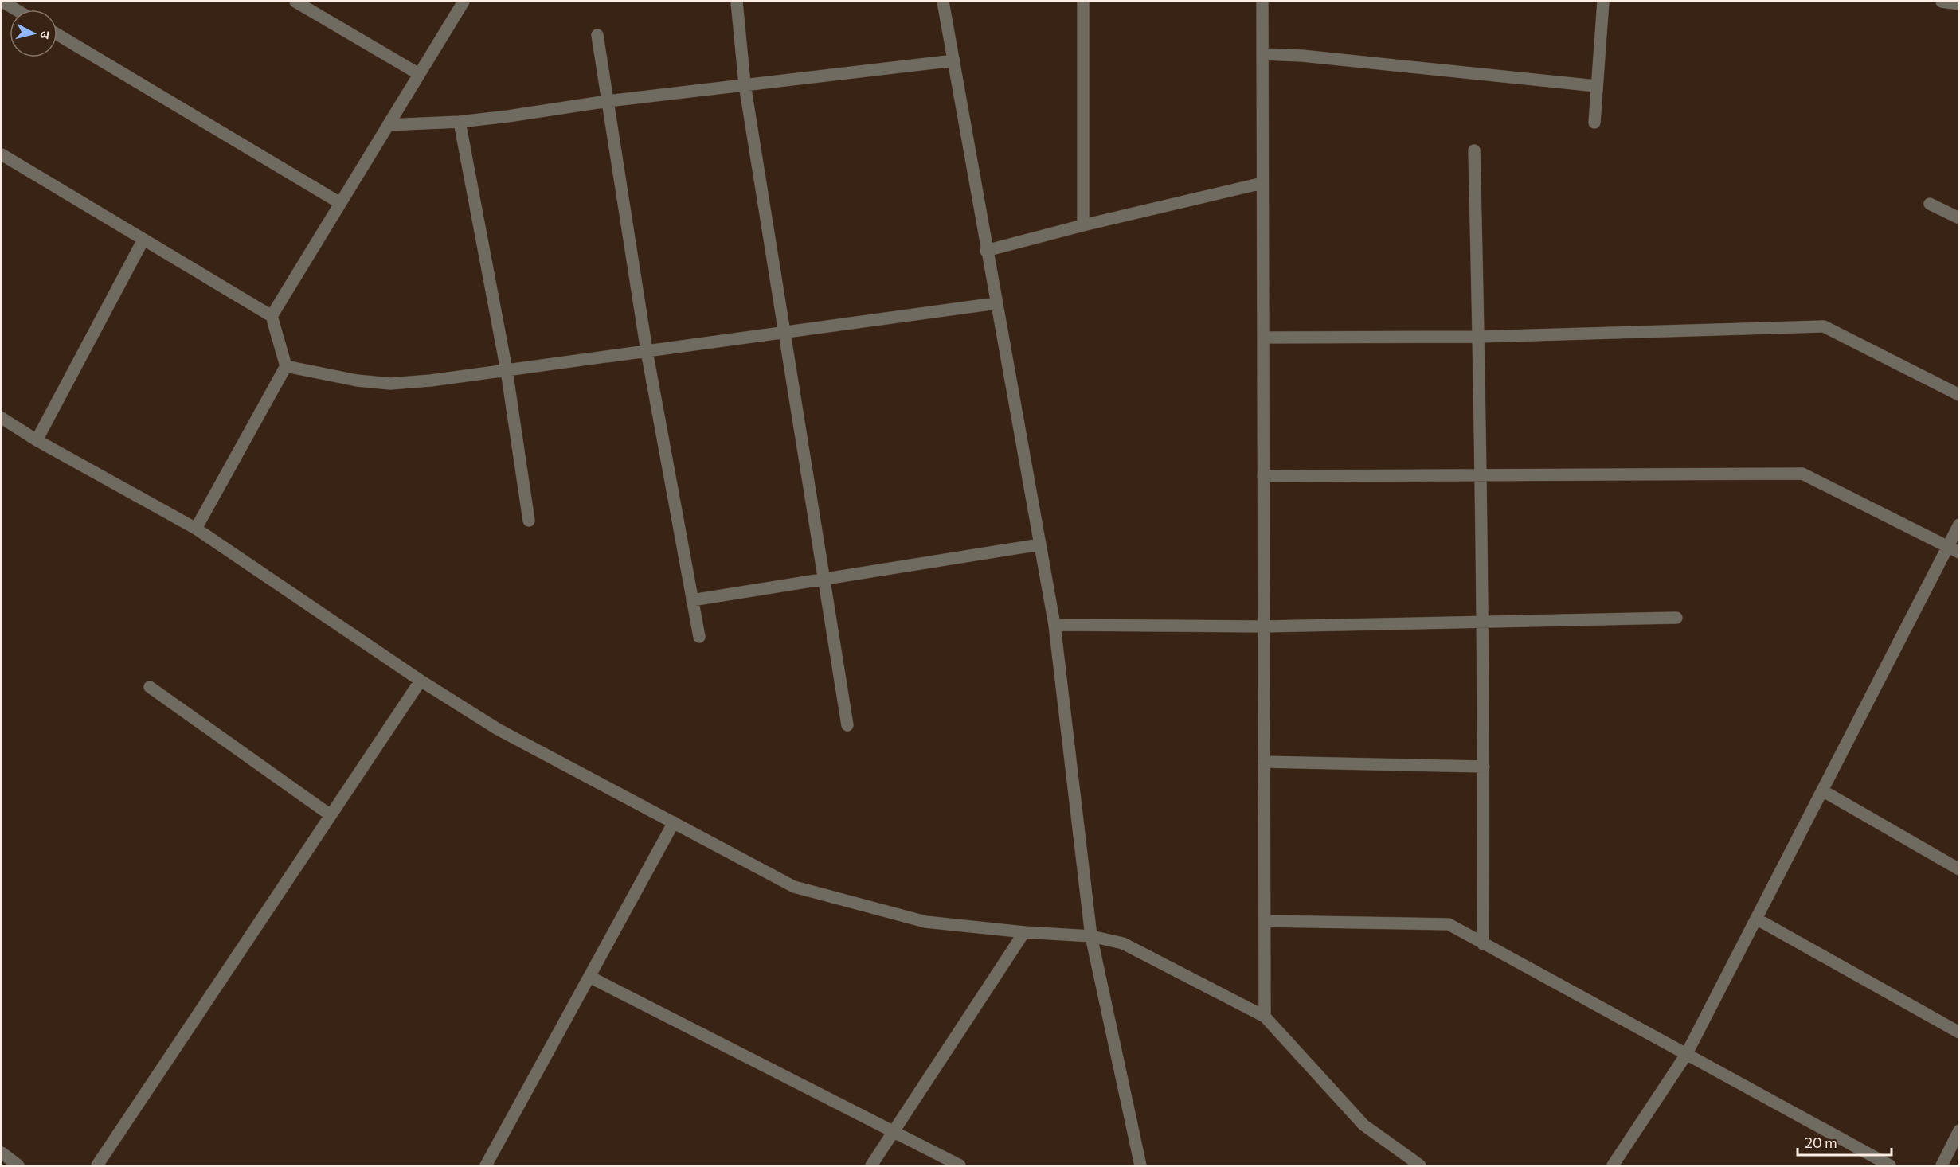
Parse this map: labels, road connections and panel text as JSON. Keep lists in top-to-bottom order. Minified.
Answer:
{"scale_bar":"20 m","north":"right"}
